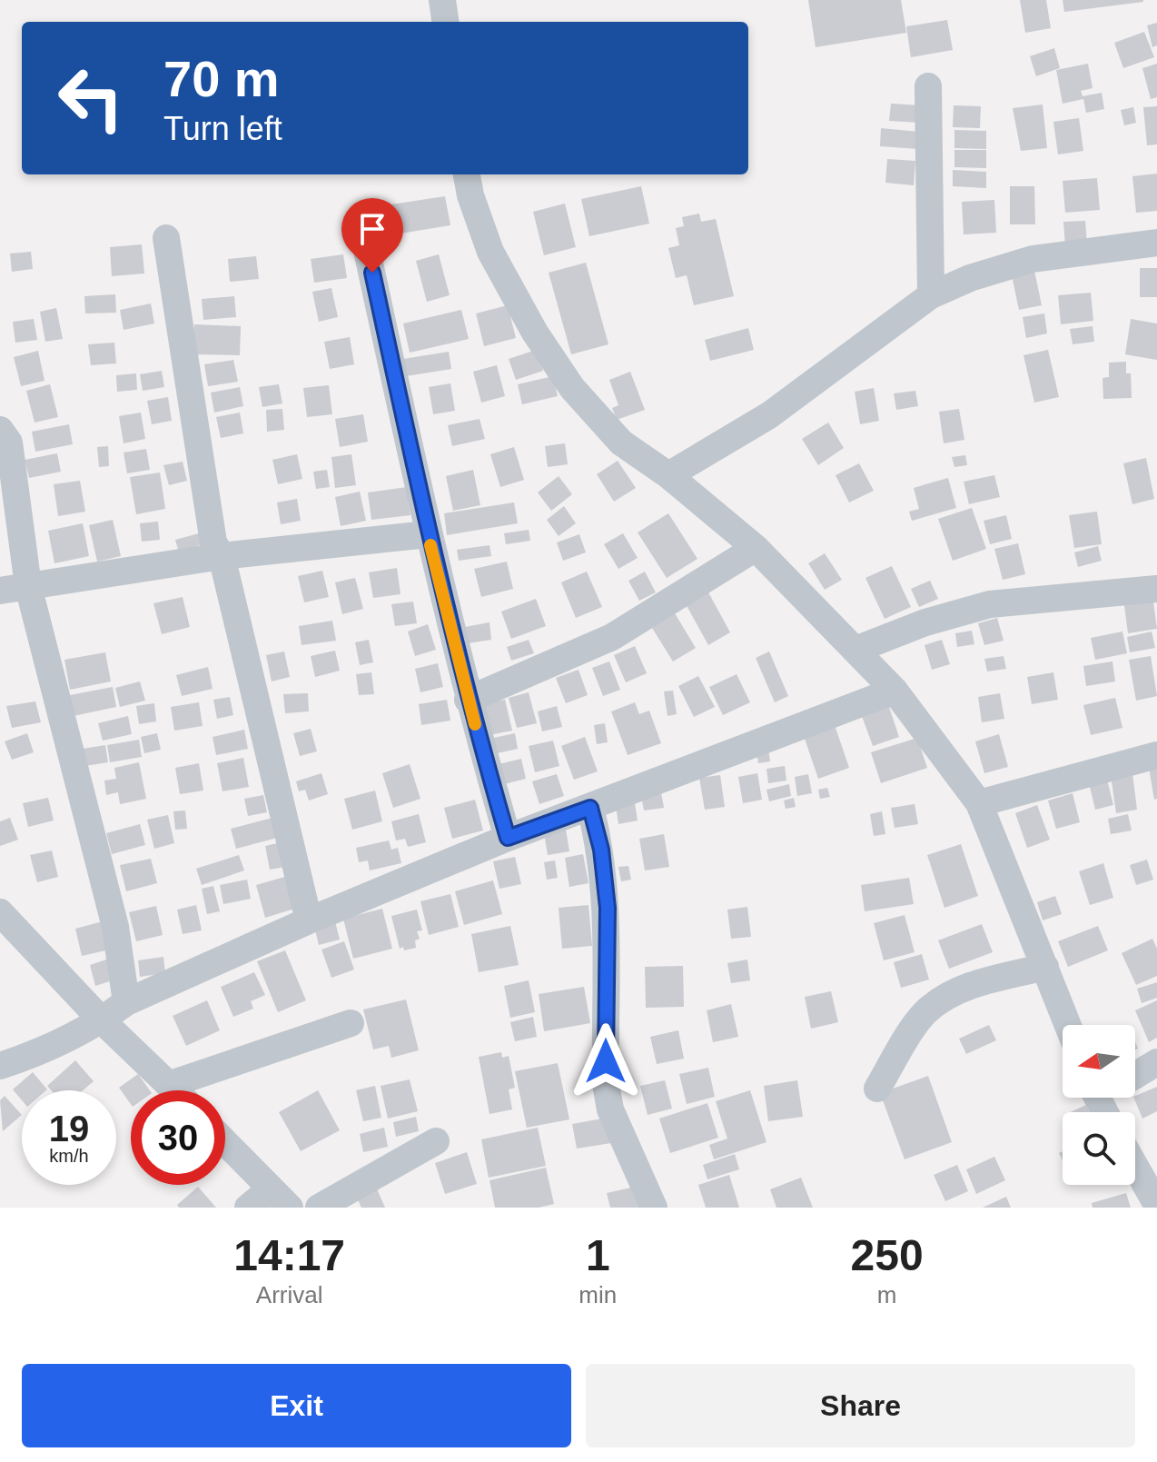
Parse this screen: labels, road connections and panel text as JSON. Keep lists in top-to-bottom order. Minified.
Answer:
{"north":"left","page":{"turn":["70 m","Turn left"],"speed":"19 km/h","limit":"30","eta":["14:17","Arrival","1","min","250","m"],"buttons":["Exit","Share"]}}
